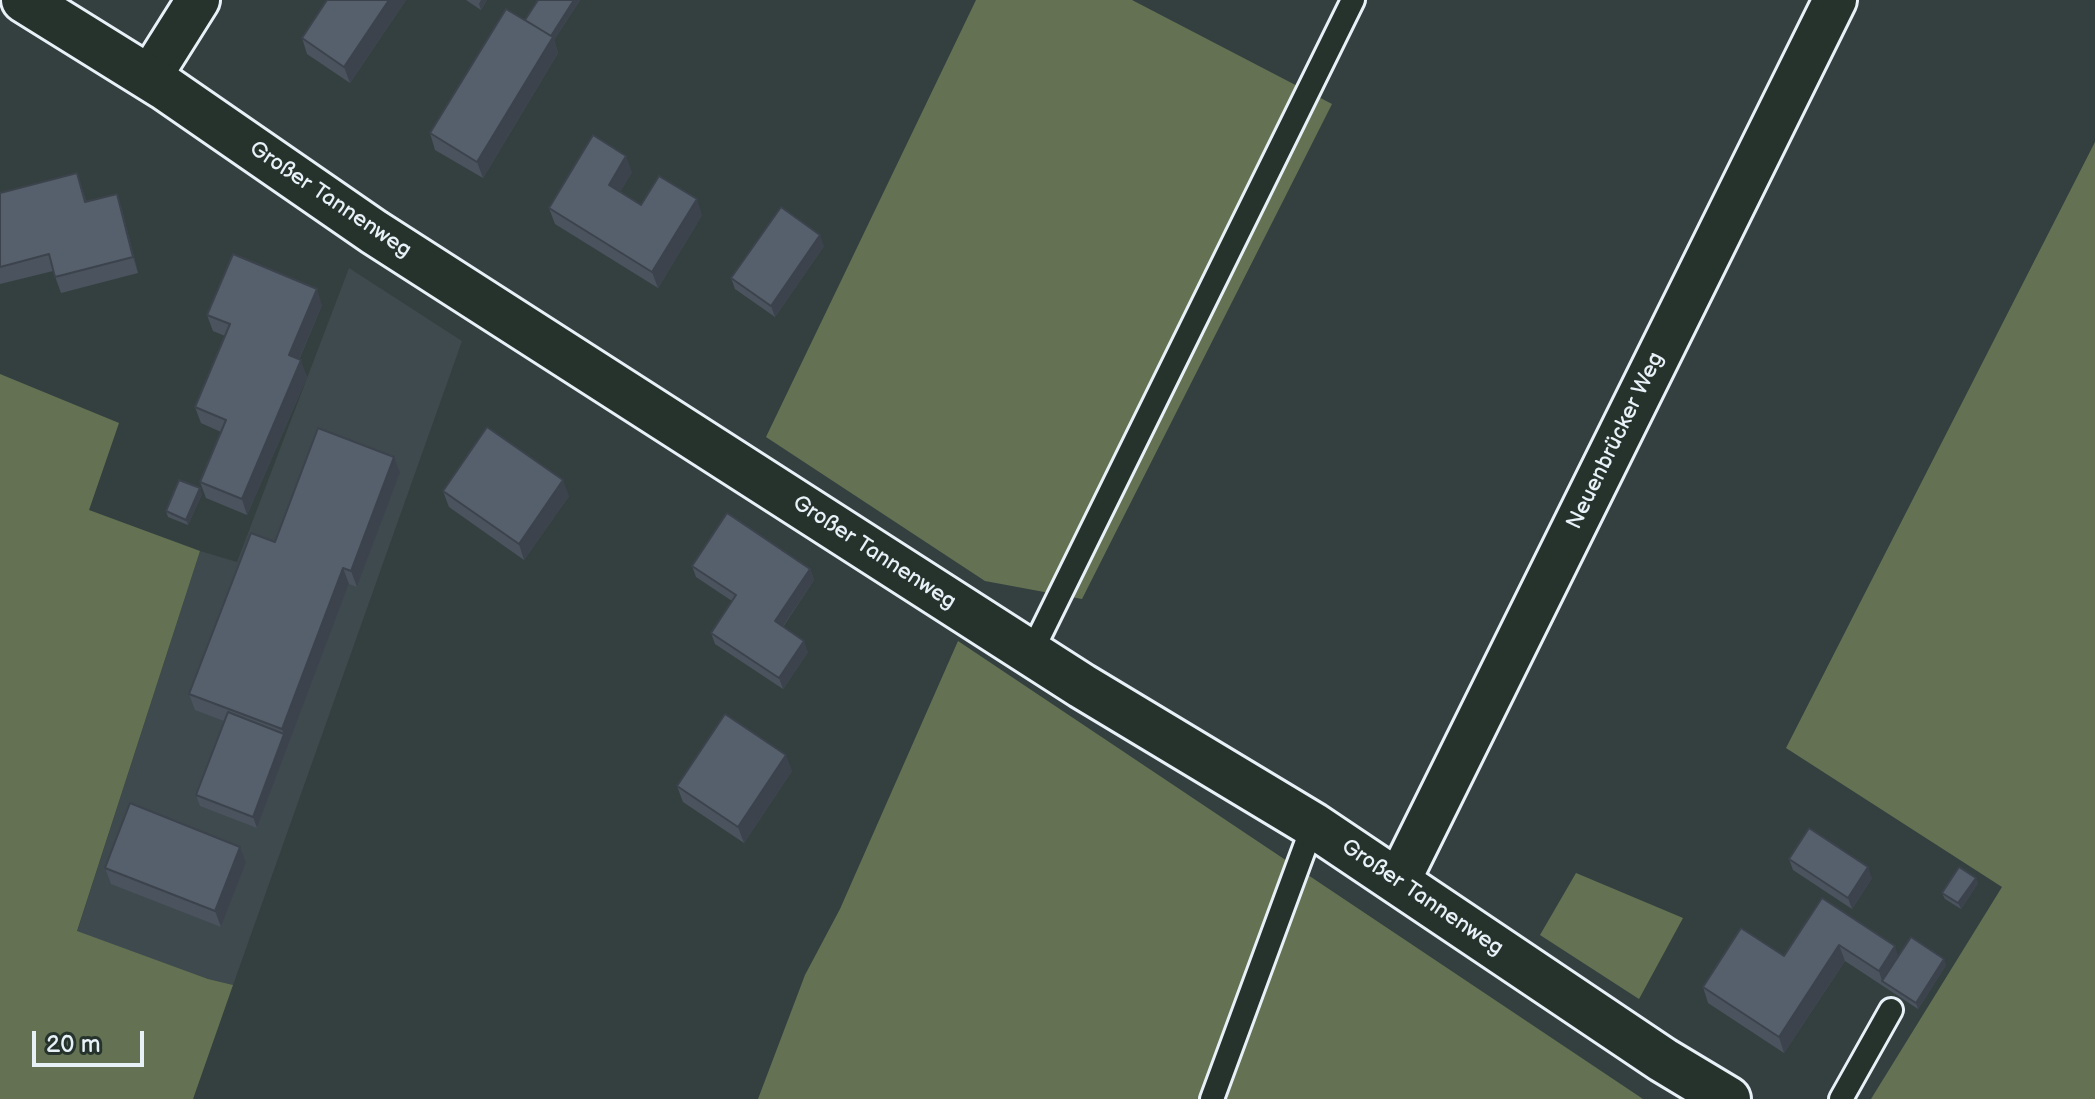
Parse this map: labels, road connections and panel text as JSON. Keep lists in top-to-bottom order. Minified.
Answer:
{"streets":{"street":["Großer Tannenweg","Neuenbrücker Weg"]},"crossings":[["Großer Tannenweg","Neuenbrücker Weg"]],"scale_bar":"20 m"}
